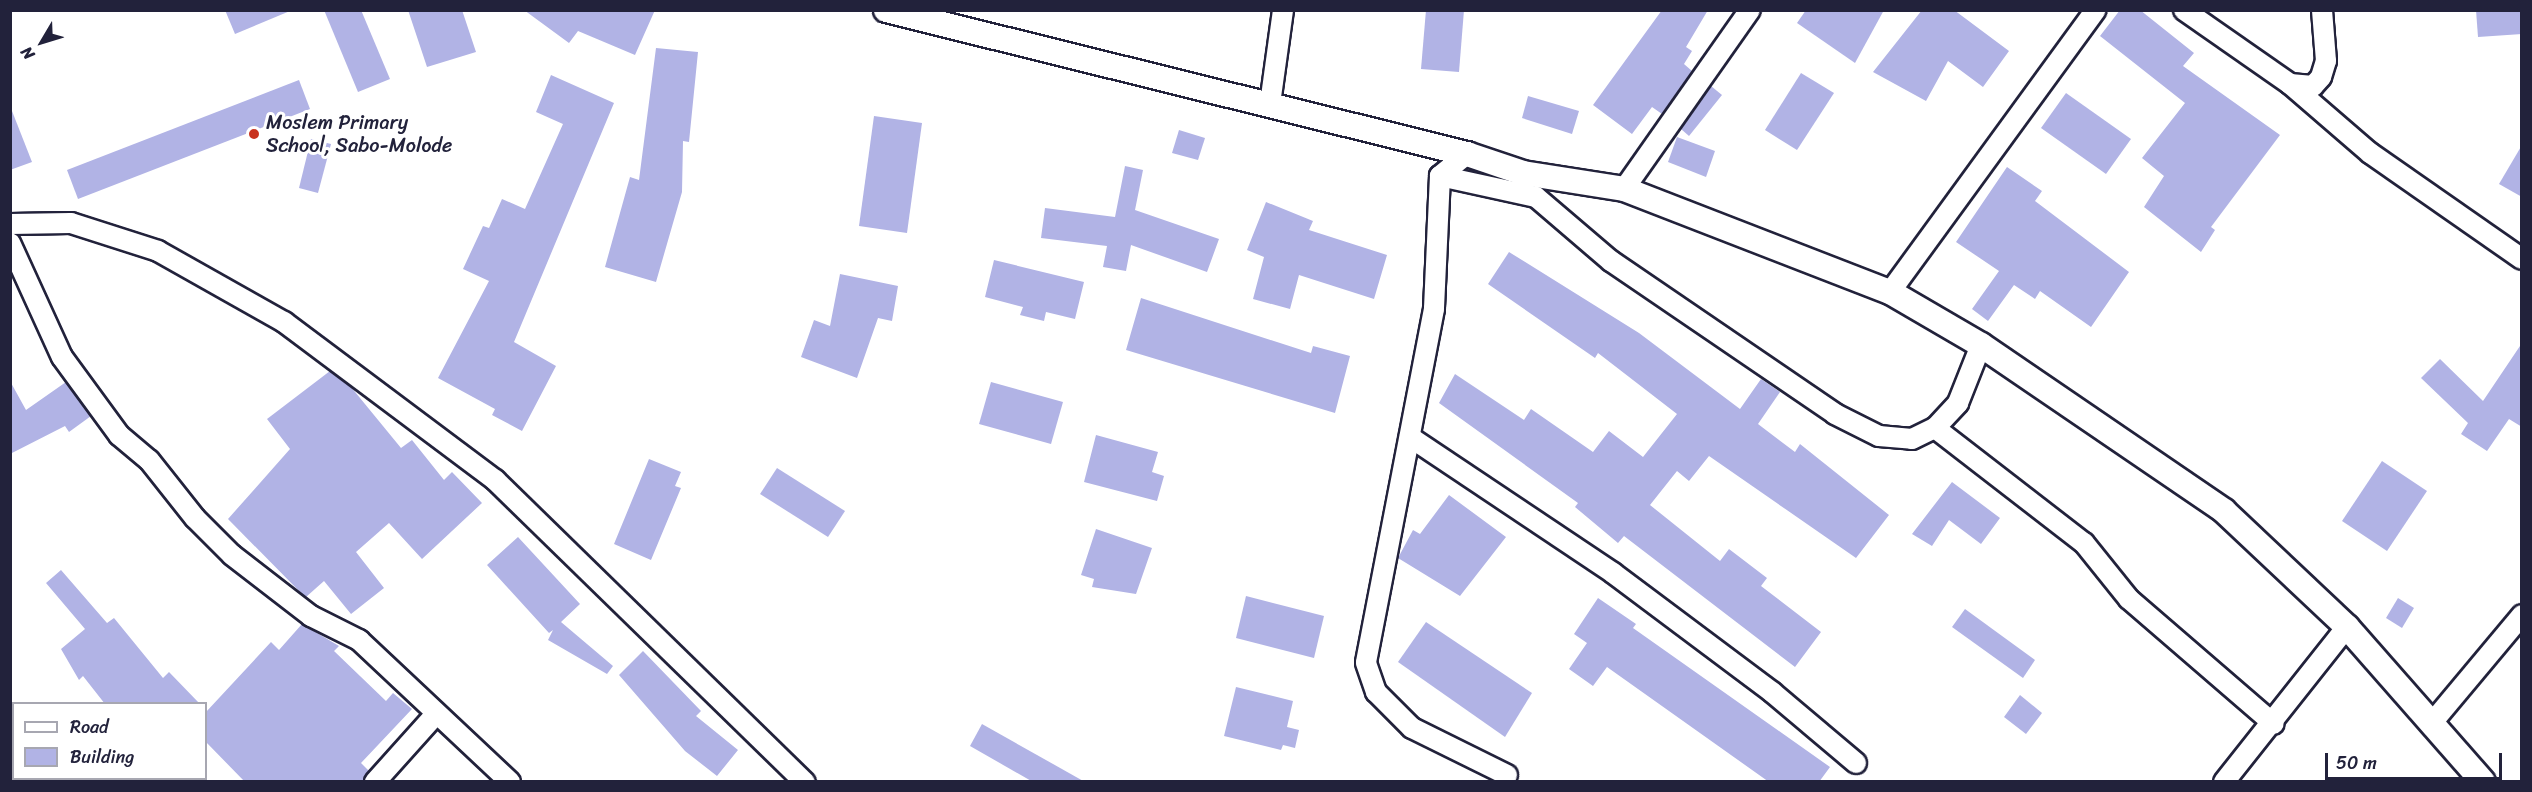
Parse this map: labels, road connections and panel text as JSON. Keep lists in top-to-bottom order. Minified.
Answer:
{"places":["Moslem Primary School, Sabo-Molode"],"legend":["Road","Building"],"scale_bar":"50 m","north":"bottom left"}
